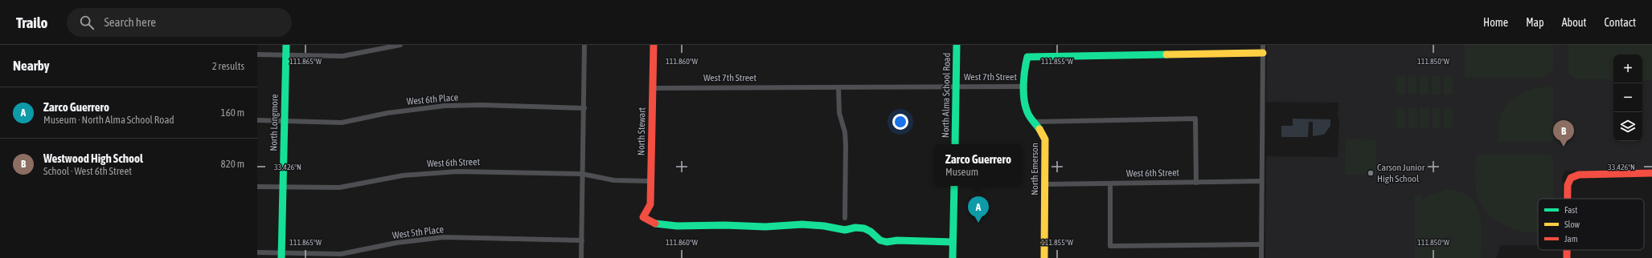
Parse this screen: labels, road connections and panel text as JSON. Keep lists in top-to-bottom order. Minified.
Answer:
{"streets":{"street":["West 7th Street","North Alma School Road","West 6th Place","North Longmore","North Stewart","West 6th Street","North Emerson","West 5th Place"]},"crossings":[["West 7th Street","North Alma School Road"],["West 7th Street","North Stewart"],["West 7th Street","North Emerson"],["West 6th Place","North Longmore"],["North Longmore","West 6th Street"],["North Longmore","West 5th Place"],["North Stewart","West 6th Street"],["West 6th Street","North Emerson"]],"places":["Carson Junior High School"],"legend":["Fast","Slow","Jam"],"page":{"header":"Trailo","search":"Search here","nav":["Home","Map","About","Contact"],"heading":["Nearby","2 results"],"map_buttons":["+","−"],"list":[{"mark":"A","name":"Zarco Guerrero","note":"Museum · North Alma School Road","value":"160 m"},{"mark":"B","name":"Westwood High School","note":"School · West 6th Street","value":"820 m"}],"pins":["B","A"],"popup":["Zarco Guerrero","Museum"]},"coordinates":["111.865°W","111.860°W","111.855°W","111.850°W","33.426°N"]}
